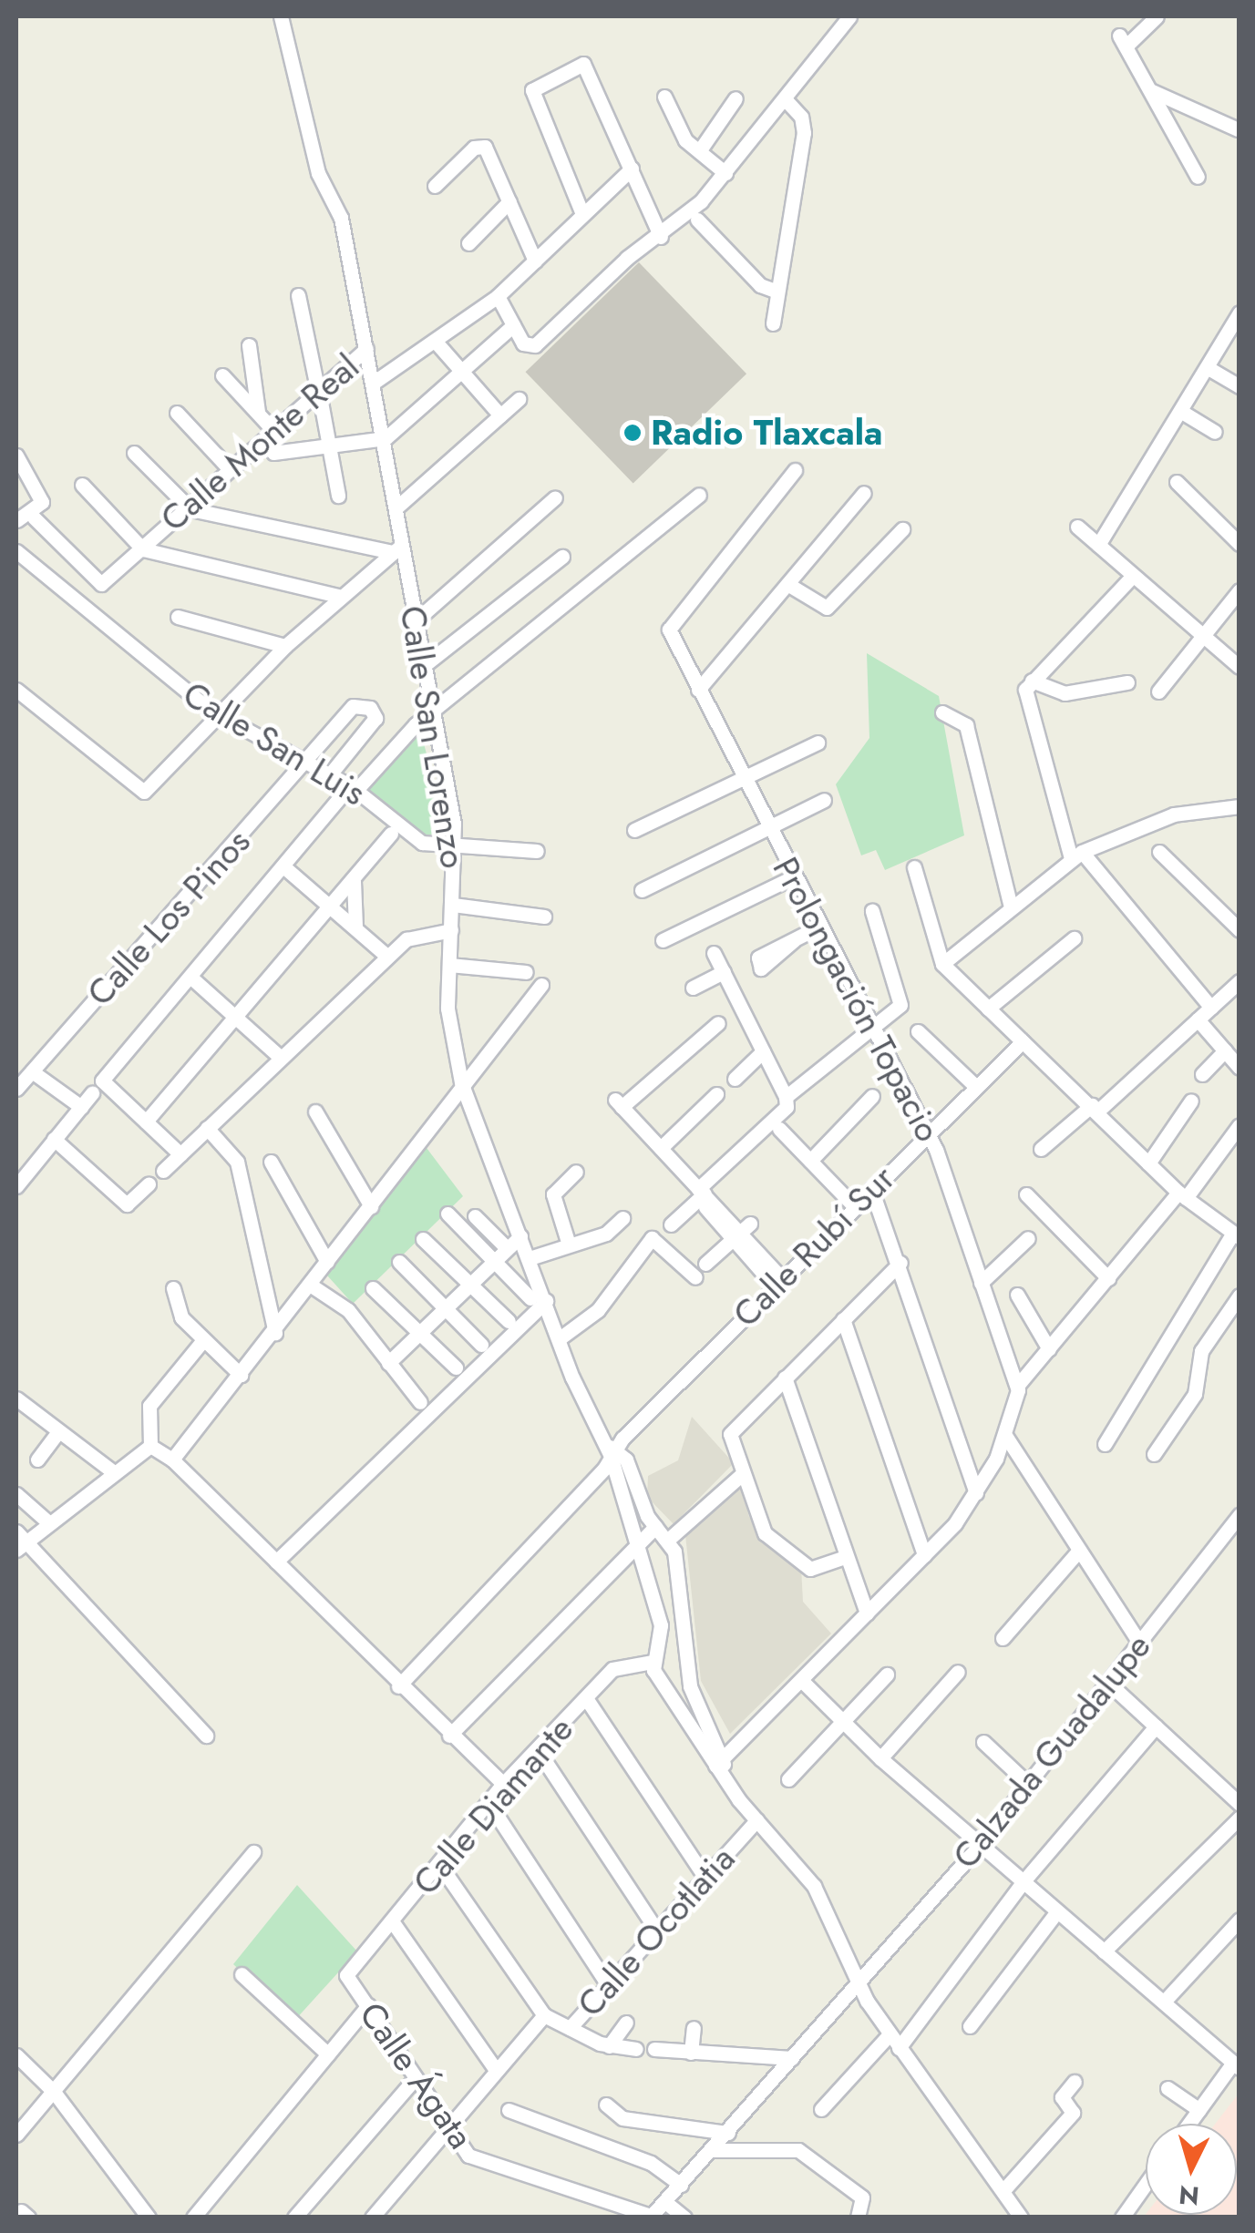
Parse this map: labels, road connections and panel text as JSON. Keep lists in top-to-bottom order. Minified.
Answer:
{"streets":{"street":["Calle Monte Real","Calle San Lorenzo","Calle San Luis","Calle Los Pinos","Prolongación Topacio","Calle Rubí Sur","Calzada Guadalupe","Calle Diamante","Calle Ocotlatia","Calle Ágata"]},"crossings":[["Calle Monte Real","Calle San Lorenzo"],["Calle San Lorenzo","Calle San Luis"],["Calle San Lorenzo","Calle Rubí Sur"],["Calle San Luis","Calle Los Pinos"],["Prolongación Topacio","Calle Rubí Sur"],["Calzada Guadalupe","Calle Ágata"],["Calle Diamante","Calle Ágata"],["Calle Ocotlatia","Calle Ágata"]],"places":["Radio Tlaxcala"],"north":"bottom"}
